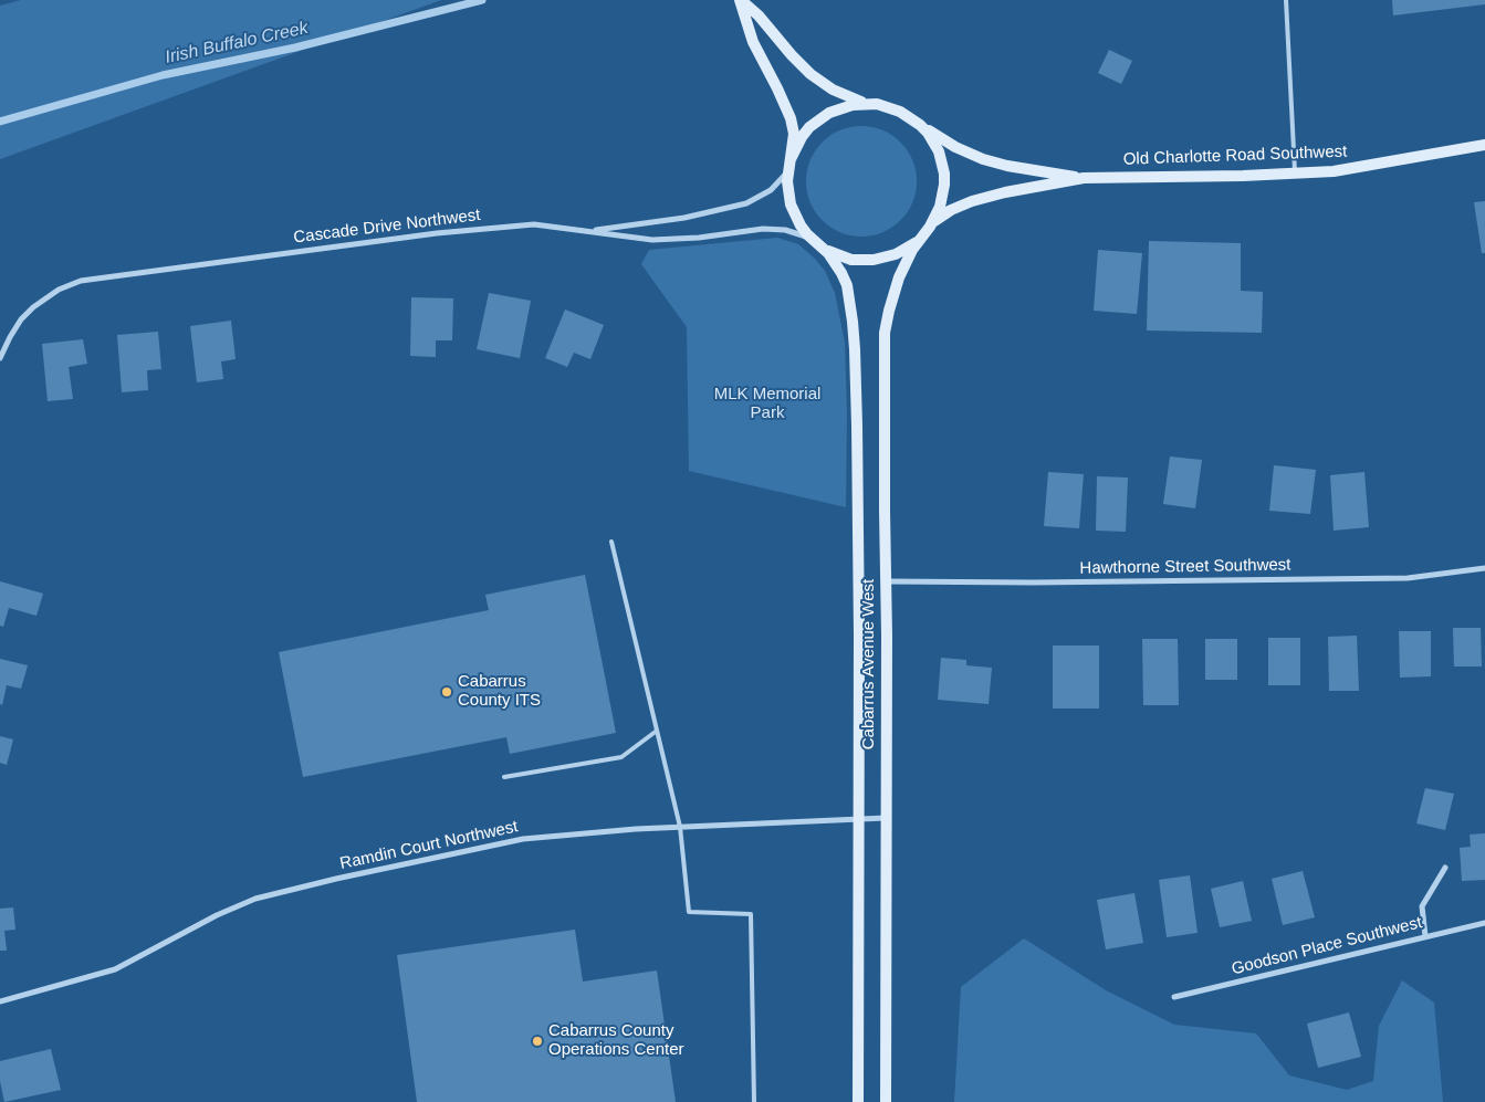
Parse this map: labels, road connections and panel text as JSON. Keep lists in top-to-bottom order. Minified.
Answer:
{"streets":{"main road":["Old Charlotte Road Southwest","Cabarrus Avenue West"],"street":["Cascade Drive Northwest","Hawthorne Street Southwest","Ramdin Court Northwest","Goodson Place Southwest"]},"crossings":[["Old Charlotte Road Southwest","Cascade Drive Northwest"],["Old Charlotte Road Southwest","Cabarrus Avenue West"],["Cascade Drive Northwest","Cabarrus Avenue West"],["Hawthorne Street Southwest","Cabarrus Avenue West"],["Cabarrus Avenue West","Ramdin Court Northwest"]],"water":["Irish Buffalo Creek"],"parks":["MLK Memorial Park"],"places":["Cabarrus County ITS","Cabarrus County Operations Center"]}
